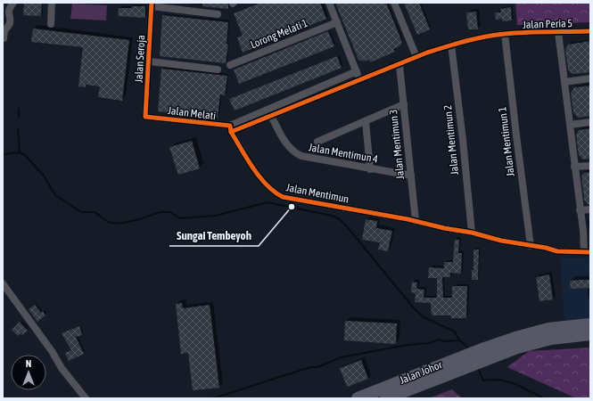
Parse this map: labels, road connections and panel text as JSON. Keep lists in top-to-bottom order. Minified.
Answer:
{"streets":{"highway":["Jalan Johor"],"street":["Jalan Peria 5","Lorong Melati 1","Jalan Seroja","Jalan Melati","Jalan Mentimun 2","Jalan Mentimun 1","Jalan Mentimun 3","Jalan Mentimun 4","Jalan Mentimun"]},"crossings":[["Jalan Peria 5","Jalan Mentimun 1"],["Jalan Seroja","Jalan Melati"],["Jalan Melati","Jalan Mentimun"],["Jalan Mentimun 2","Jalan Mentimun"],["Jalan Mentimun 1","Jalan Mentimun"],["Jalan Mentimun 3","Jalan Mentimun 4"],["Jalan Mentimun 3","Jalan Mentimun"]],"places":["Sungai Tembeyoh"],"north":"top"}
